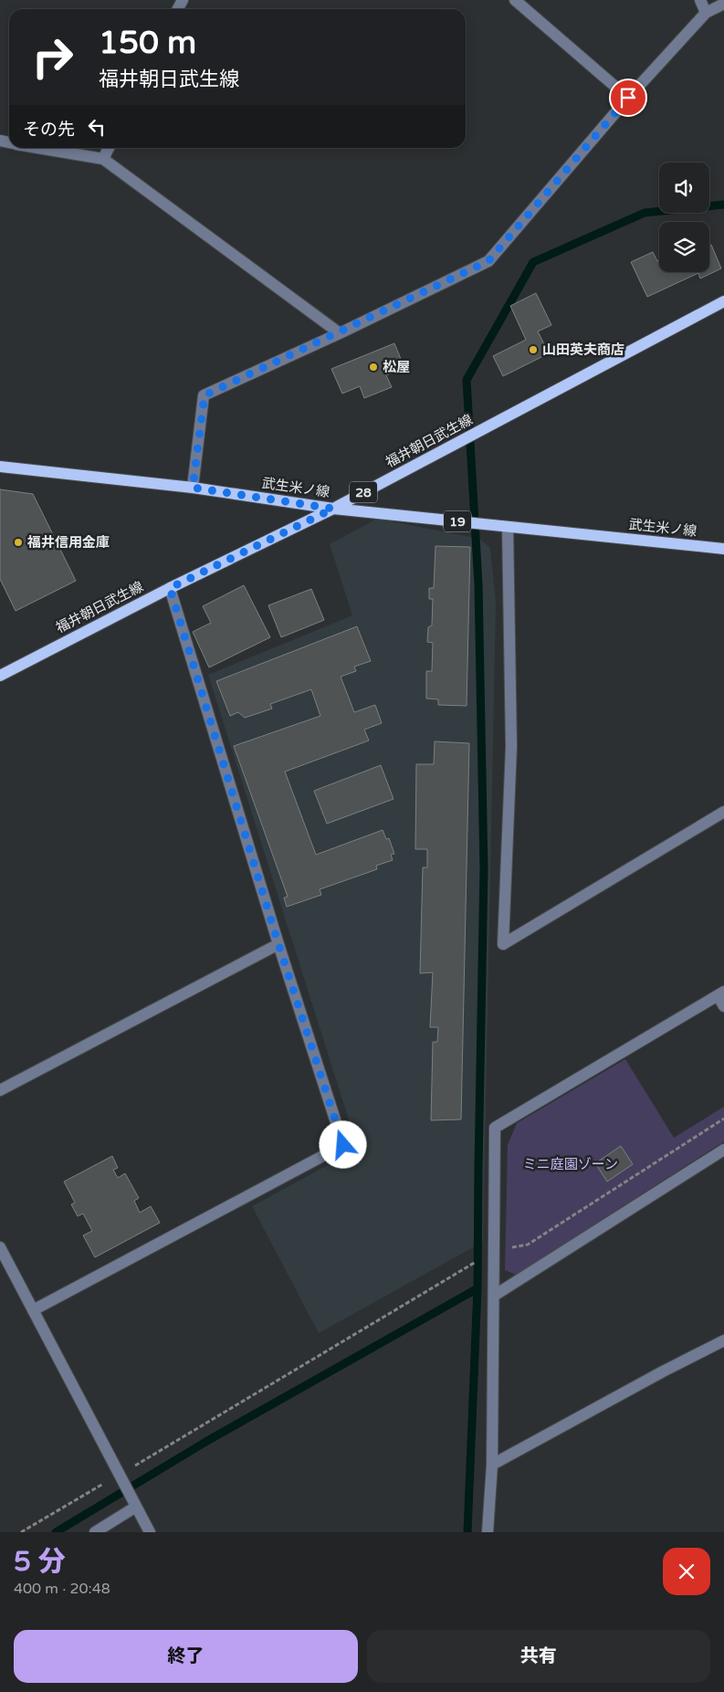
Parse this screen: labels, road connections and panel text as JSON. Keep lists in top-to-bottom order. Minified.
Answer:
{"streets":{"main road":["福井朝日武生線","武生米ノ線","28","19"]},"crossings":[["福井朝日武生線","武生米ノ線"]],"parks":["ミニ庭園ゾーン"],"places":["山田英夫商店","松屋","福井信用金庫"],"page":{"turn":["150 m","福井朝日武生線"],"then":"その先","heading":["5 分","400 m · 20:48"],"buttons":["終了","共有"]}}
